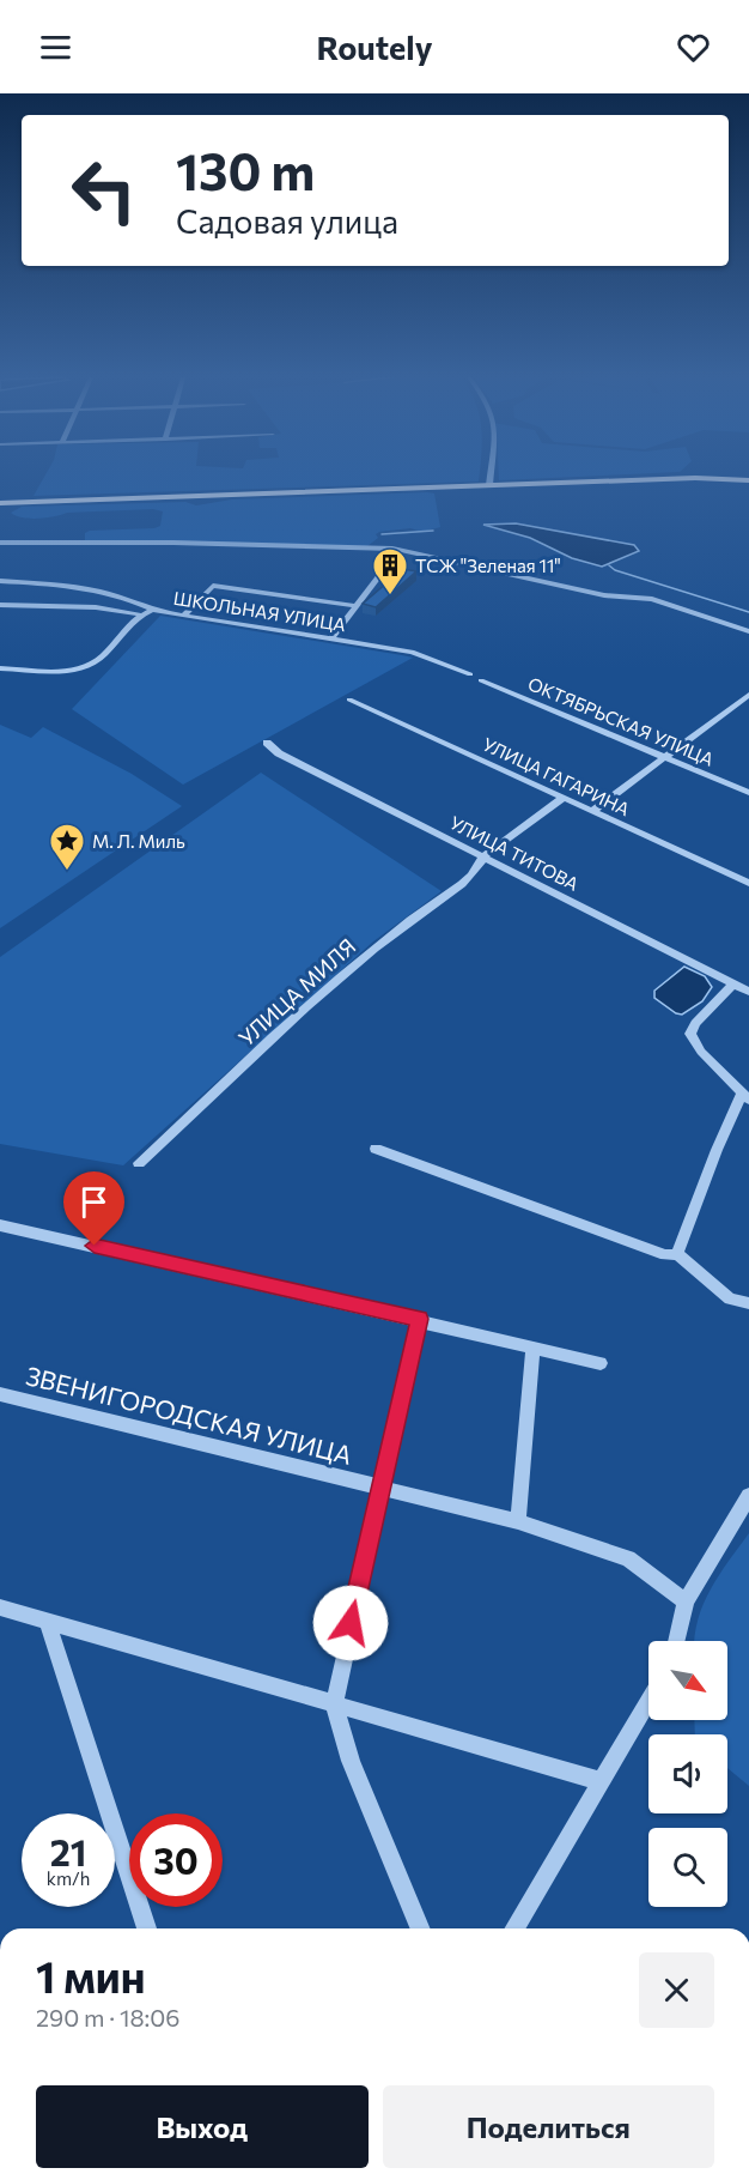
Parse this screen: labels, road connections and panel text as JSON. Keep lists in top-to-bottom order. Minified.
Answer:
{"streets":{"street":["ШКОЛЬНАЯ УЛИЦА","ОКТЯБРЬСКАЯ УЛИЦА","УЛИЦА ГАГАРИНА","УЛИЦА ТИТОВА","УЛИЦА МИЛЯ","ЗВЕНИГОРОДСКАЯ УЛИЦА"]},"crossings":[["УЛИЦА ГАГАРИНА","УЛИЦА МИЛЯ"],["УЛИЦА ТИТОВА","УЛИЦА МИЛЯ"]],"places":{"building":["ТСЖ \"Зеленая 11\""],"place":["М. Л. Миль"]},"north":"bottom right","page":{"header":"Routely","turn":["130 m","Садовая улица"],"speed":"21 km/h","limit":"30","heading":["1 мин","290 m · 18:06"],"buttons":["Выход","Поделиться"]}}
